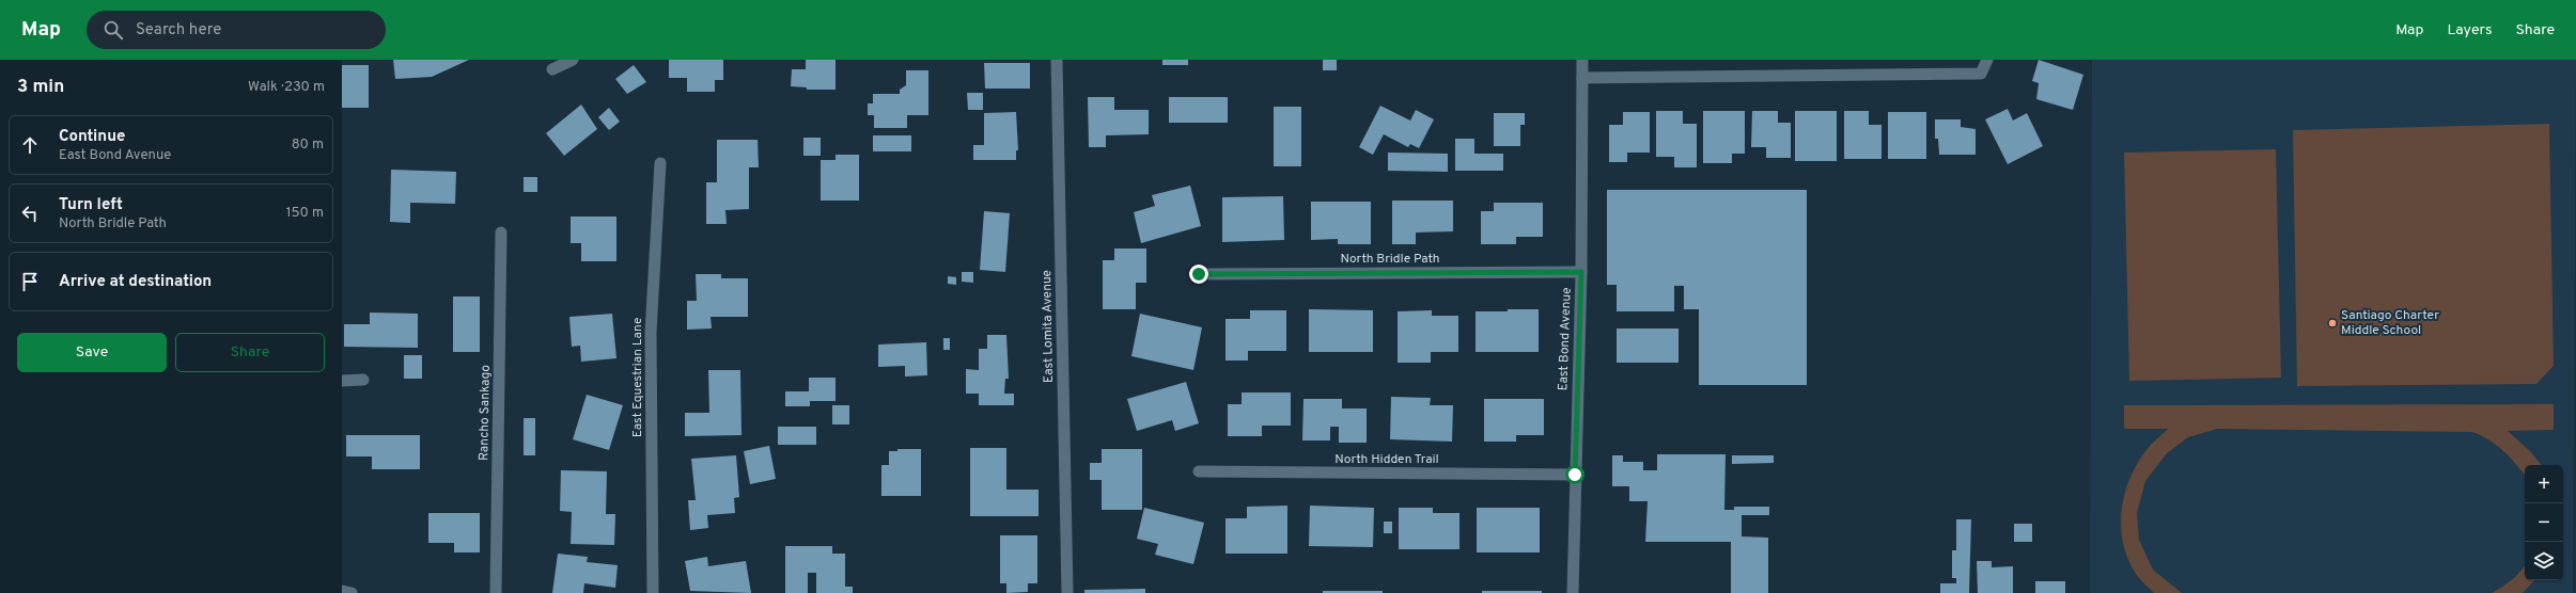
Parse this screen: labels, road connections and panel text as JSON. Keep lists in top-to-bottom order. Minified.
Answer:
{"streets":{"street":["North Bridle Path","East Lomita Avenue","East Bond Avenue","East Equestrian Lane","Rancho Sankago","North Hidden Trail"]},"crossings":[["North Bridle Path","East Bond Avenue"],["East Bond Avenue","North Hidden Trail"]],"places":["Santiago Charter Middle School"],"page":{"header":"Map","search":"Search here","nav":["Map","Layers","Share"],"heading":["3 min","Walk · 230 m"],"list":[["Continue","East Bond Avenue","80 m"],["Turn left","North Bridle Path","150 m"],"Arrive at destination"],"buttons":["Save","Share"],"map_buttons":["+","−"]}}
